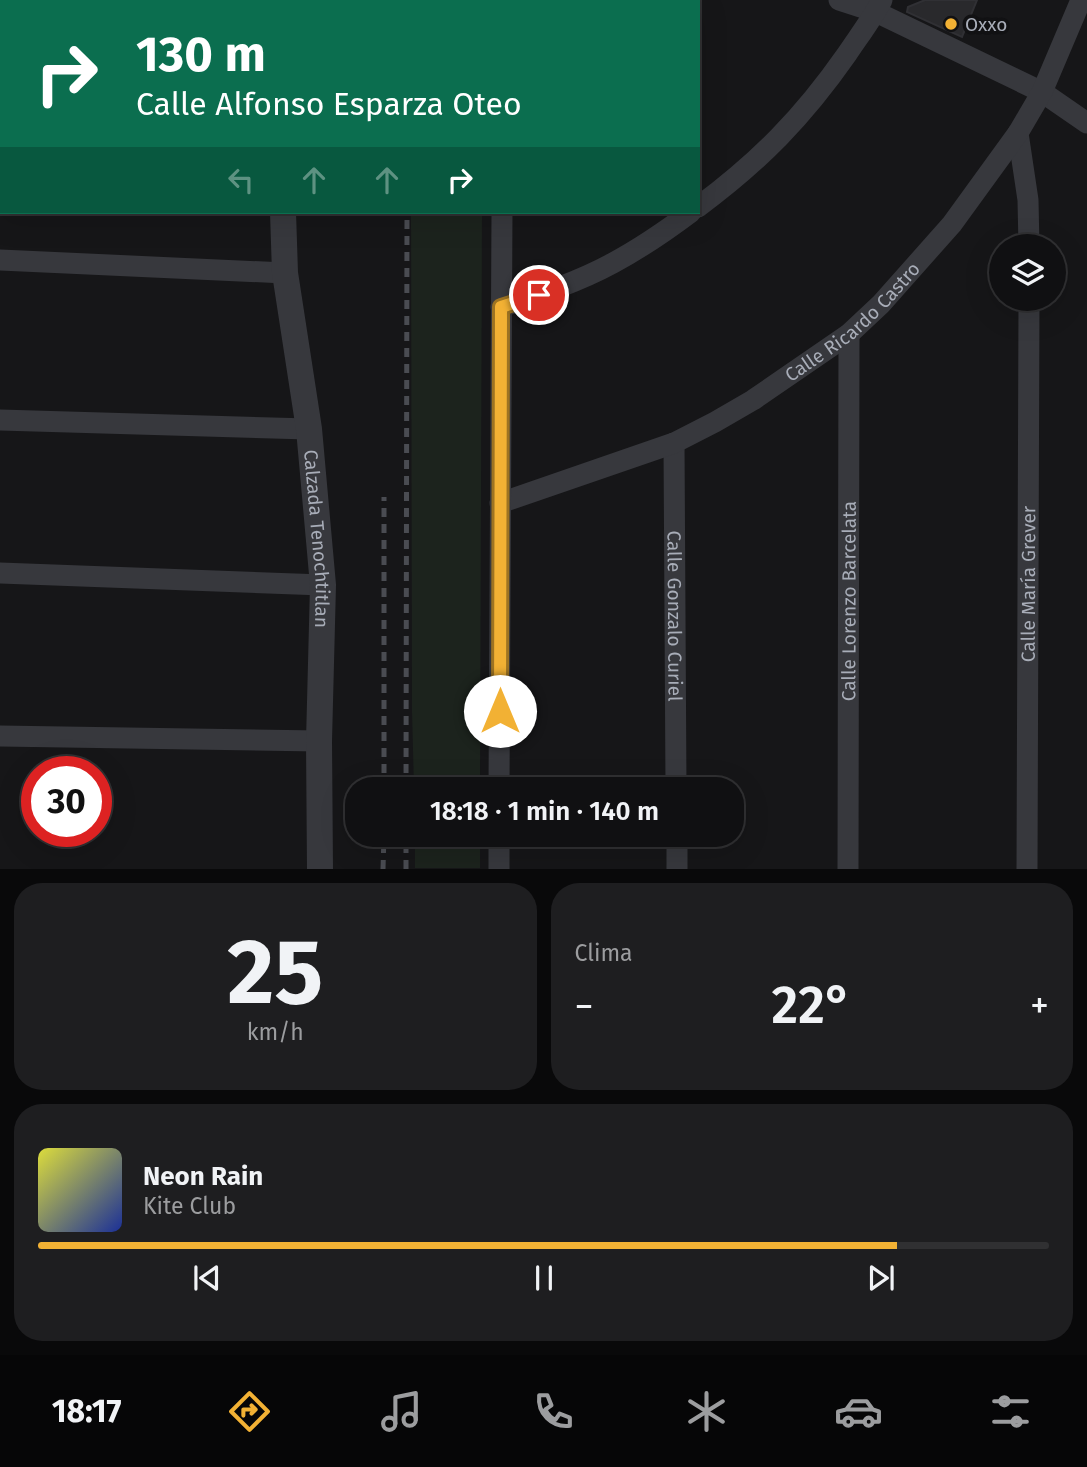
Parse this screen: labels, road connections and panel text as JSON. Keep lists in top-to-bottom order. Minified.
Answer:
{"streets":{"street":["Calle Ricardo Castro","Calzada Tenochtitlan","Calle María Grever","Calle Lorenzo Barcelata","Calle Gonzalo Curiel"]},"crossings":[["Calle Ricardo Castro","Calle Lorenzo Barcelata"],["Calle Ricardo Castro","Calle Gonzalo Curiel"]],"places":["Oxxo"],"page":{"turn":["130 m","Calle Alfonso Esparza Oteo"],"limit":"30","trip":"18:18 · 1 min · 140 m","tile":[["25","km/h"],"Clima"],"heat":["−","22°","+"],"song":["Neon Rain","Kite Club"],"tabs":"18:17"}}
